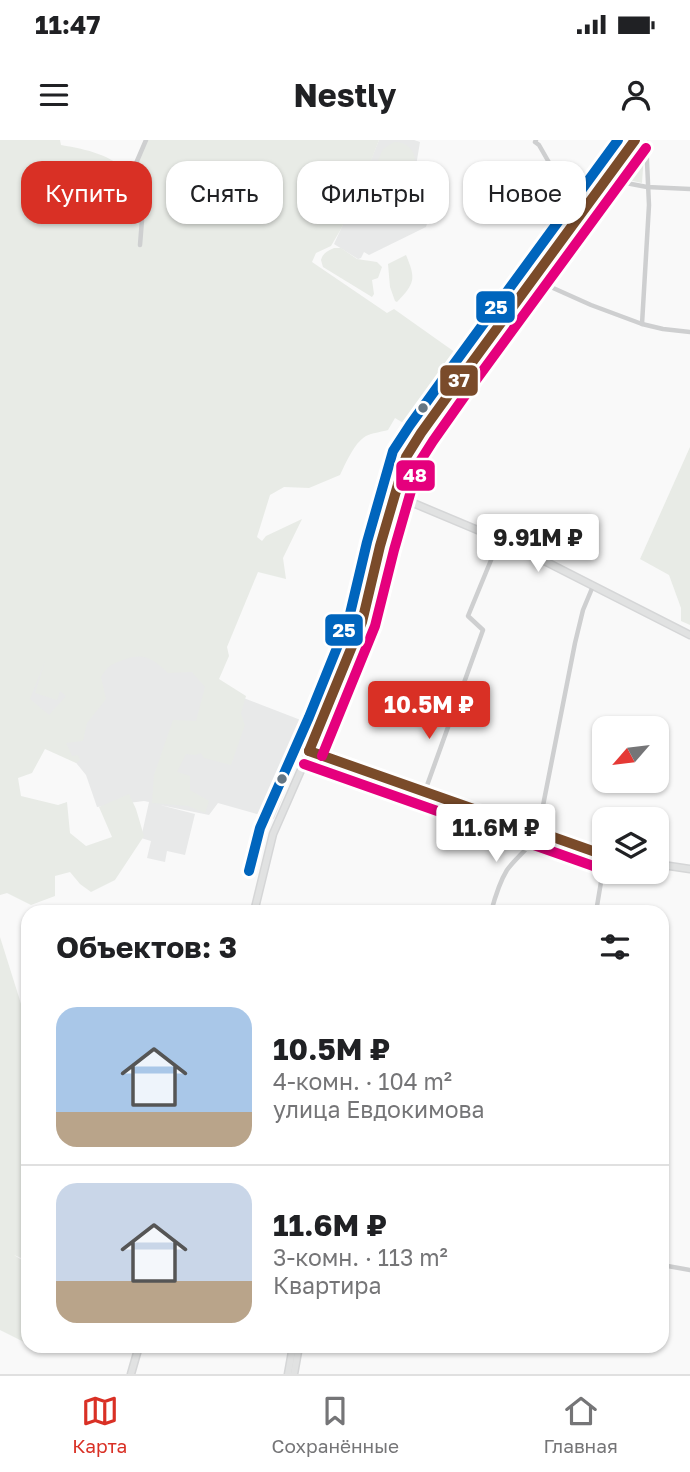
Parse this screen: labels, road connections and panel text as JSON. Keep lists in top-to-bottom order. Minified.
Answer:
{"lines":["transit line 37","transit line 25","transit line 48"],"north":"bottom left","page":{"status":"11:47","header":"Nestly","chip":["Купить","Снять","Фильтры","Новое"],"price":["9.91M ₽","10.5M ₽","11.6M ₽"],"heading":"Объектов: 3","list":[{"name":"10.5M ₽","note":"4-комн. · 104 m² · улица Евдокимова"},{"name":"11.6M ₽","note":"3-комн. · 113 m² · Квартира"}],"tabs":["Карта","Сохранённые","Главная"]}}
